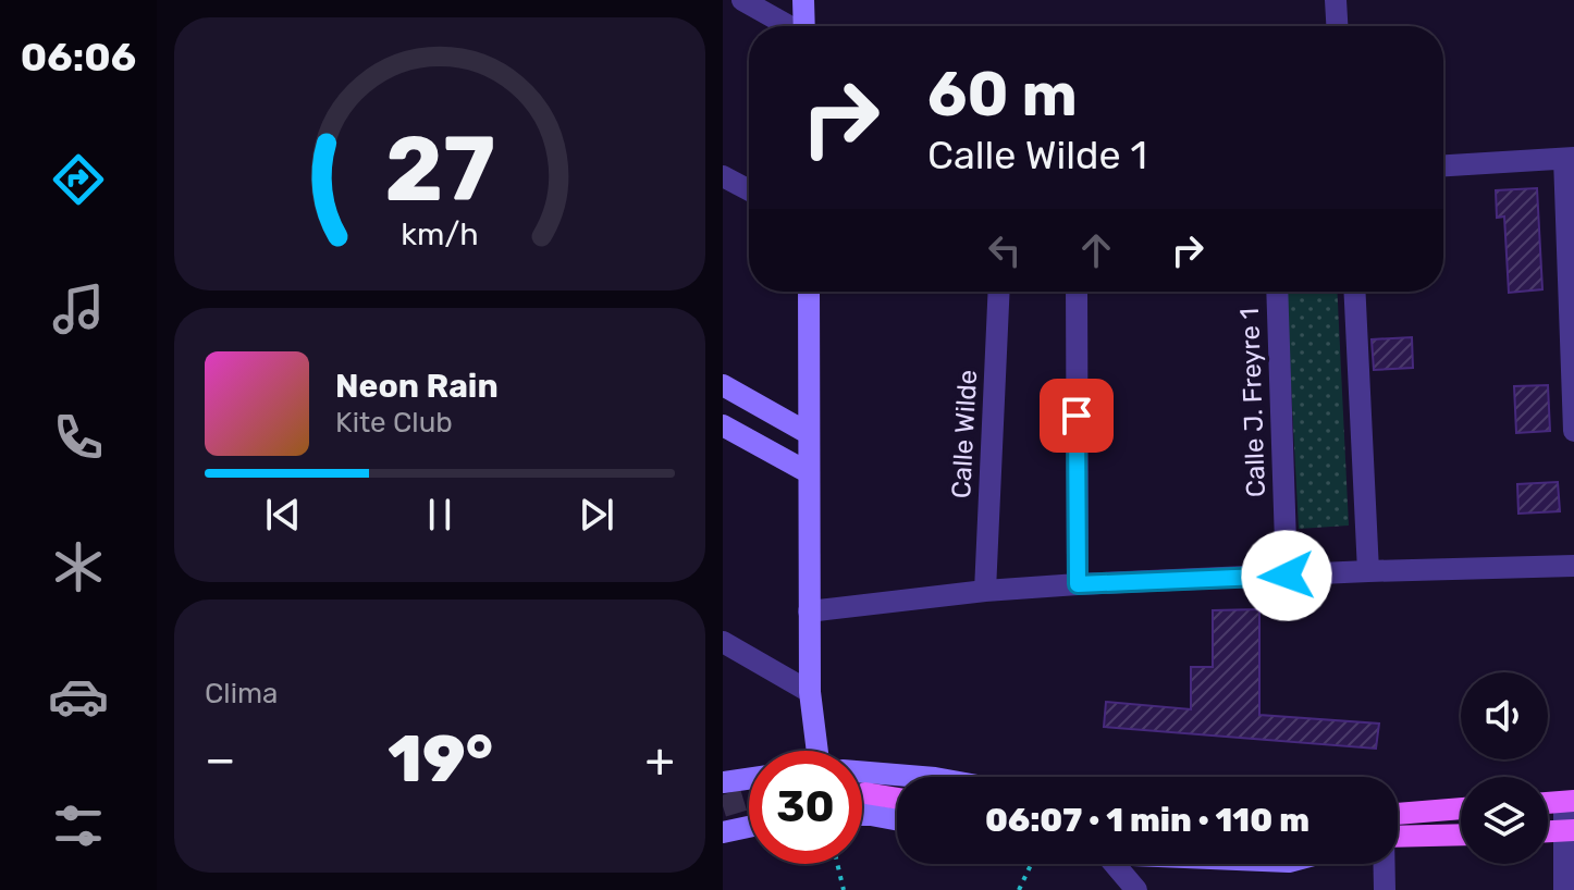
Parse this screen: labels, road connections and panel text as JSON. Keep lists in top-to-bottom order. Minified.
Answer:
{"streets":{"street":["Calle J. Freyre 1","Calle Wilde"]},"page":{"tabs":"06:06","turn":["60 m","Calle Wilde 1"],"song":["Neon Rain","Kite Club"],"tile":"Clima","heat":["−","19°","+"],"limit":"30","trip":"06:07 · 1 min · 110 m","gauge":["27","km/h"]}}
